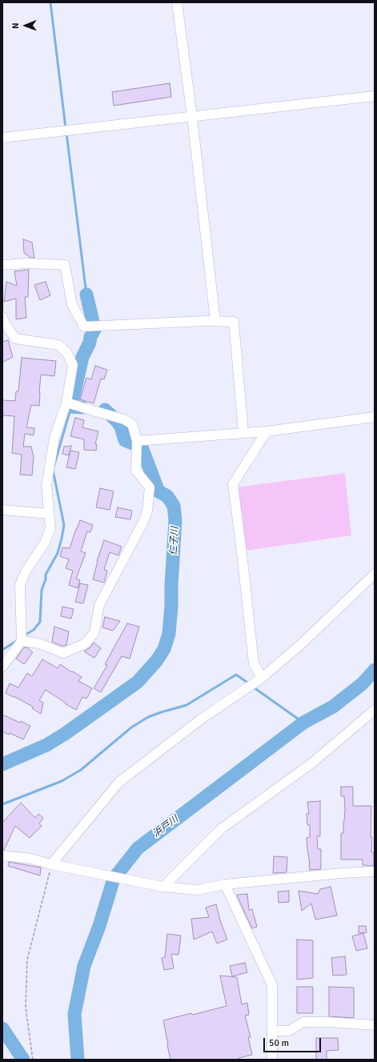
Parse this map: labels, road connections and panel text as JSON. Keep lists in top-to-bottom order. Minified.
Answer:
{"water":["仁子川","浜戸川"],"scale_bar":"50 m","north":"left"}
